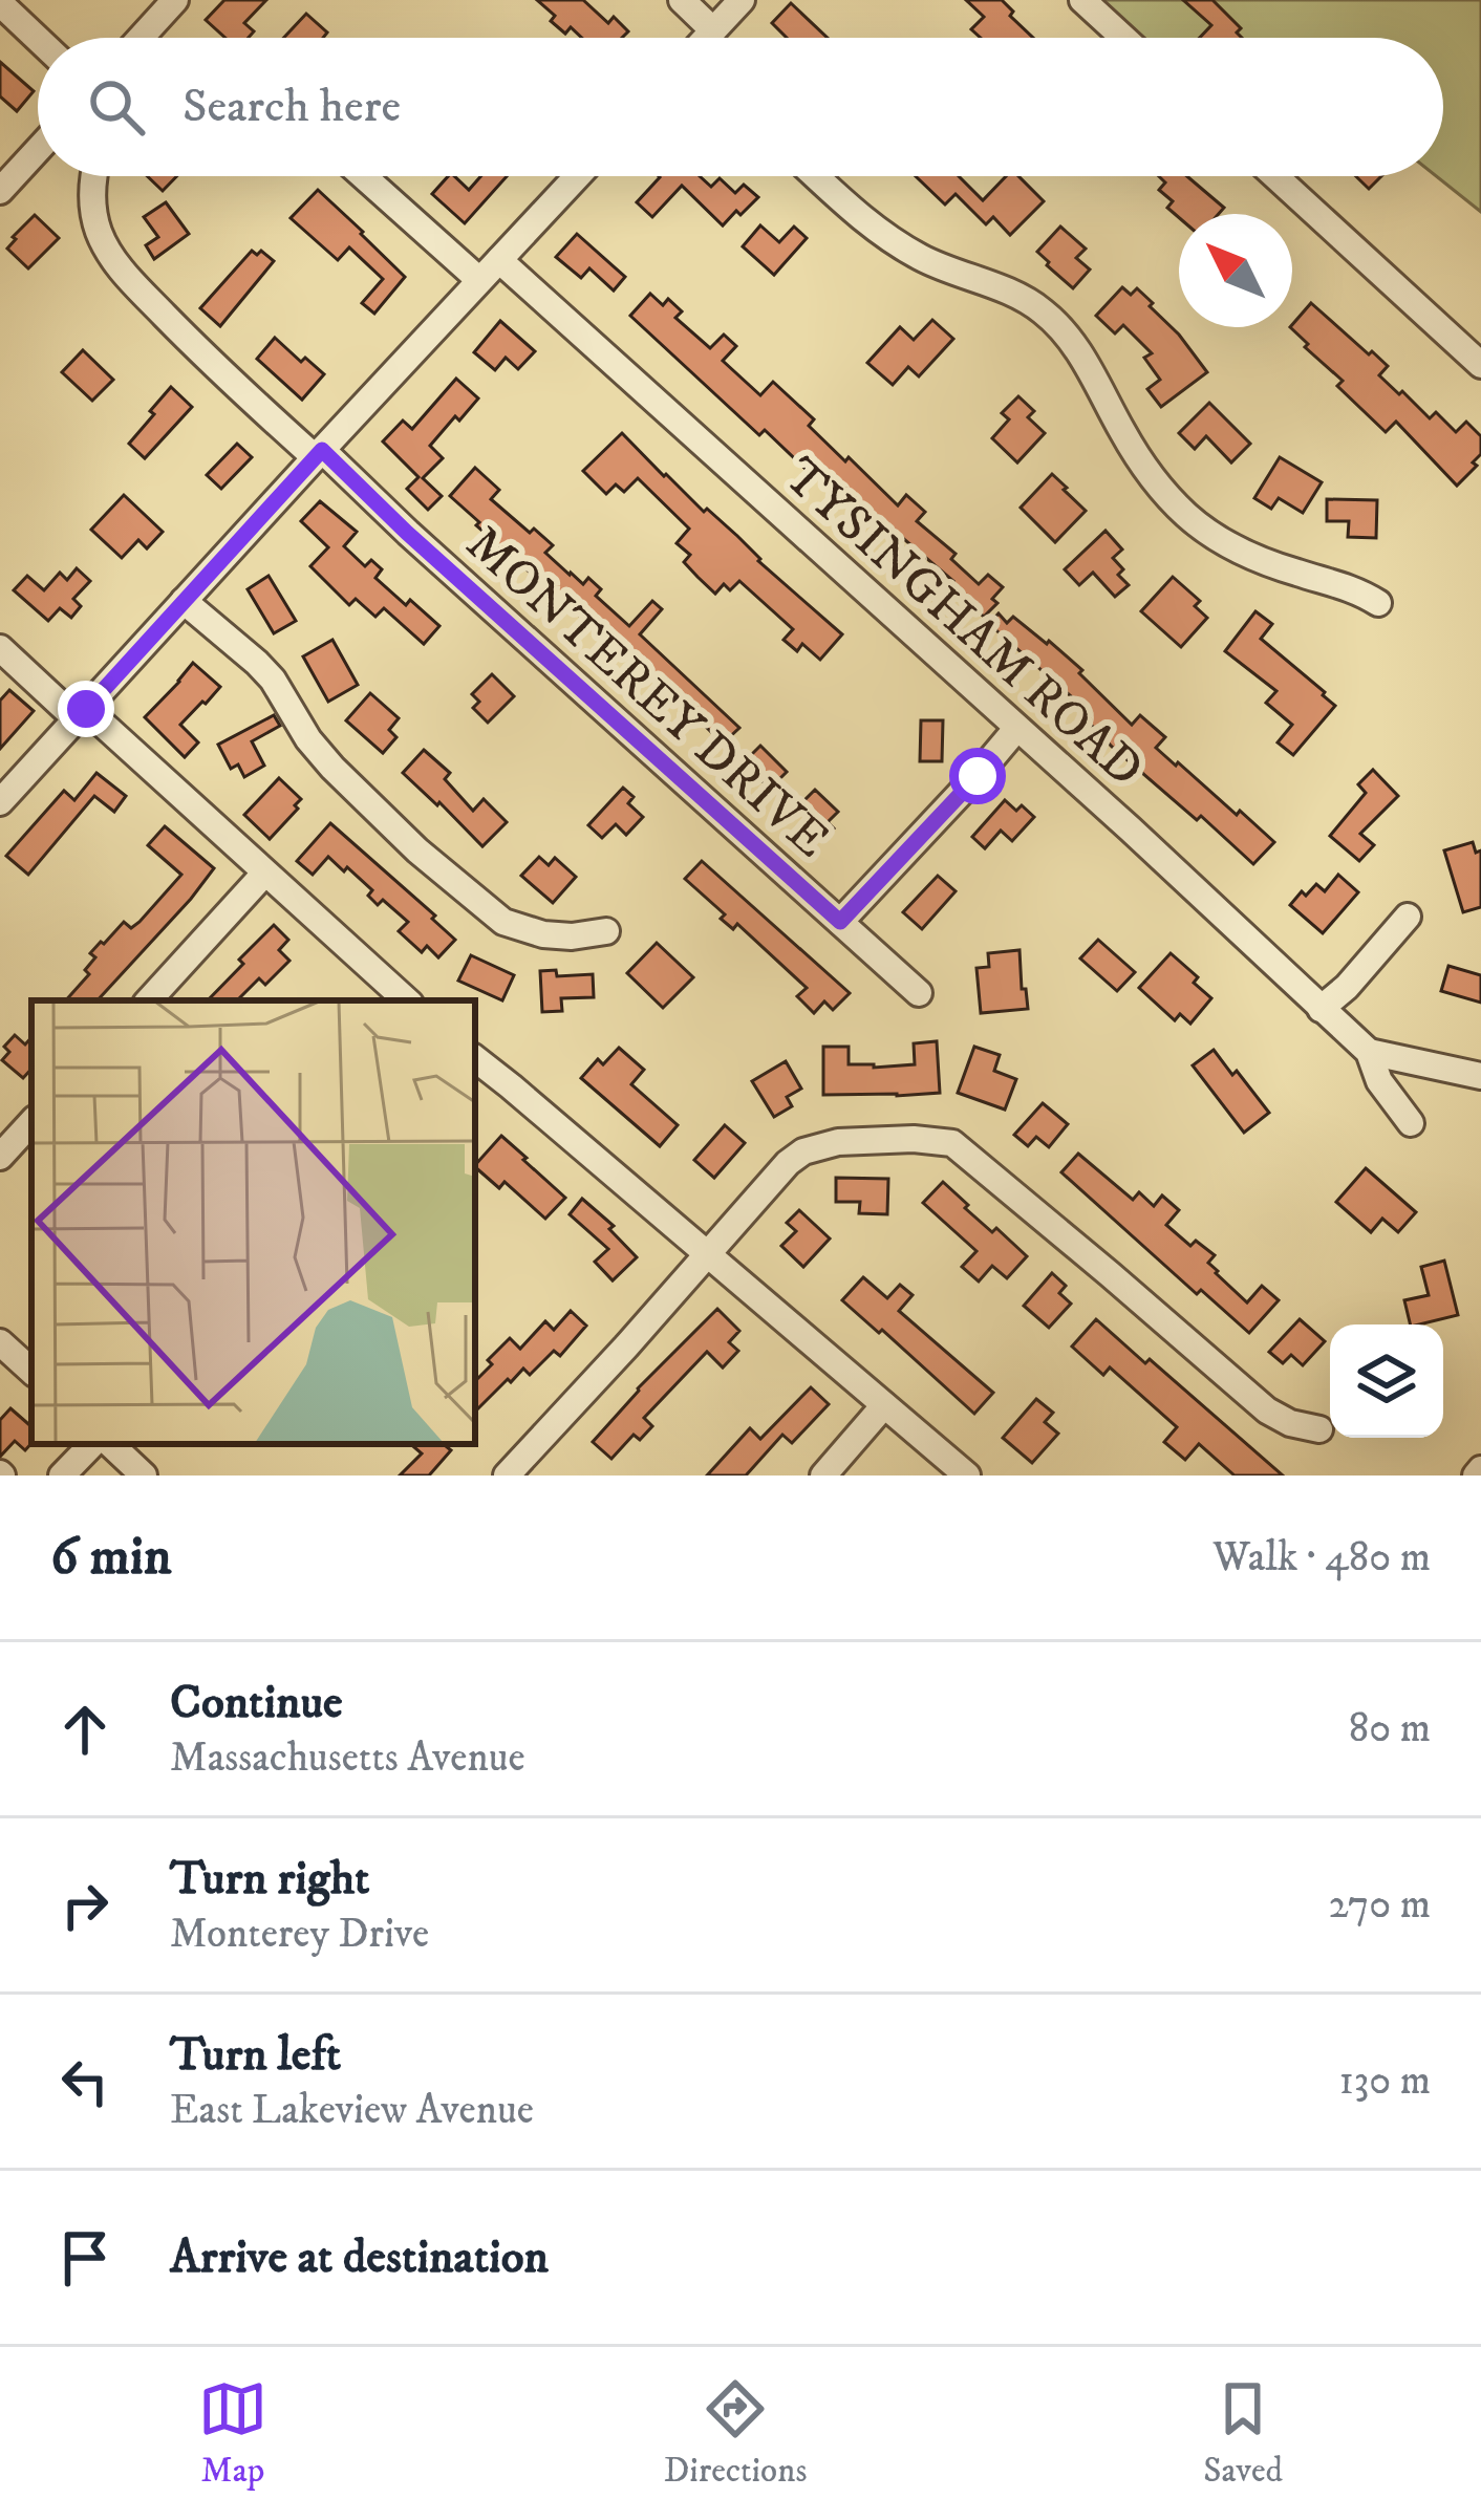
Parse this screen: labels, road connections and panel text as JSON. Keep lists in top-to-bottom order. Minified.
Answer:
{"streets":{"street":["TYSINGHAM ROAD","MONTEREY DRIVE"]},"north":"top left","page":{"search":"Search here","heading":["6 min","Walk · 480 m"],"list":[["Continue","Massachusetts Avenue","80 m"],["Turn right","Monterey Drive","270 m"],["Turn left","East Lakeview Avenue","130 m"],"Arrive at destination"],"nav":["Map","Directions","Saved"]}}
